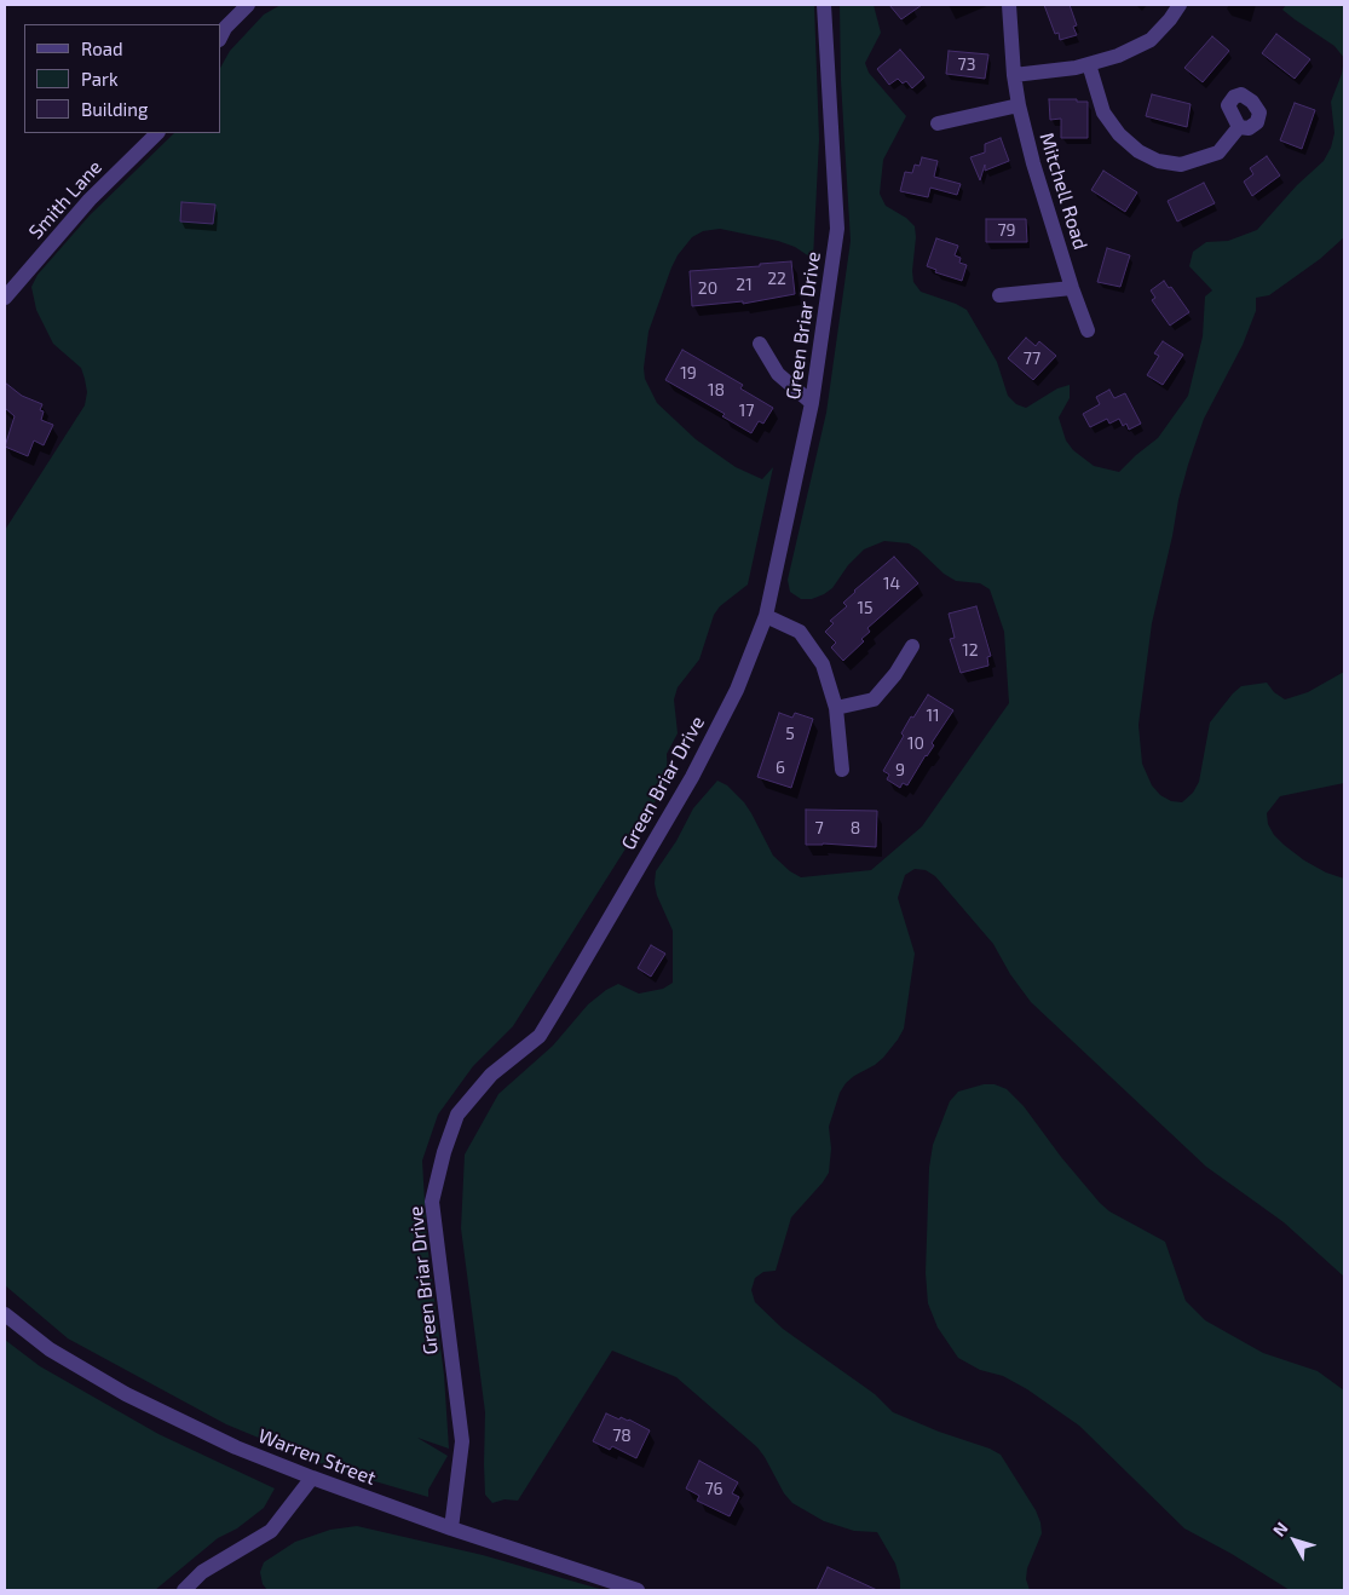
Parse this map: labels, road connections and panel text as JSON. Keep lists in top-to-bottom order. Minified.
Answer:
{"streets":{"street":["Mitchell Road","Smith Lane","Green Briar Drive","Warren Street"]},"crossings":[["Green Briar Drive","Warren Street"]],"house_numbers":["73","79","22","21","20","77","19","18","17","14","15","12","11","5","10","6","9","7","8","78","76"],"legend":["Road","Park","Building"],"north":"top left"}
